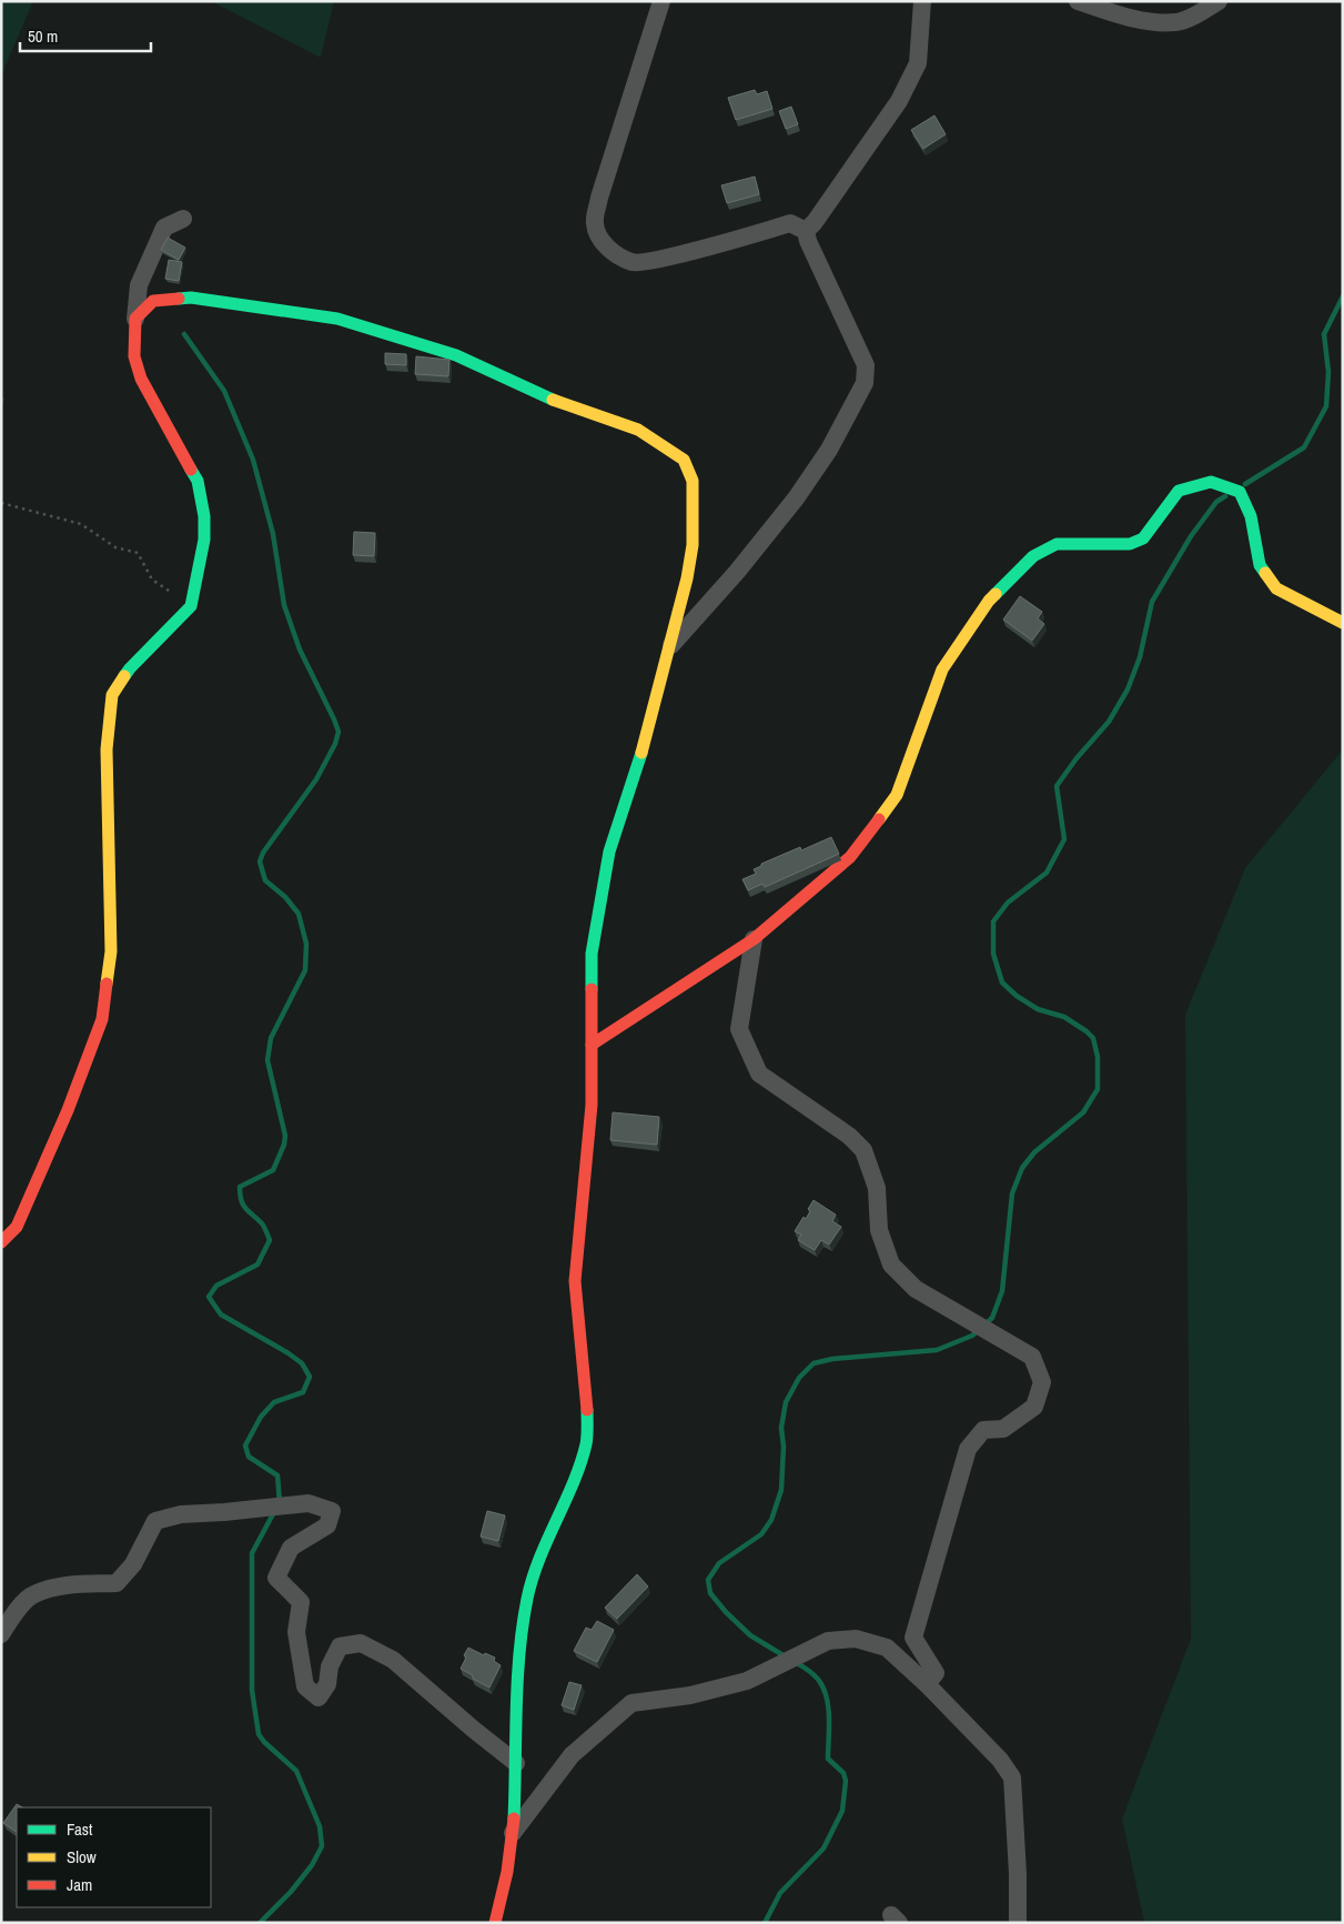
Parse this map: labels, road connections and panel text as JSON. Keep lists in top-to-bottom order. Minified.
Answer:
{"legend":["Fast","Slow","Jam"],"scale_bar":"50 m"}
